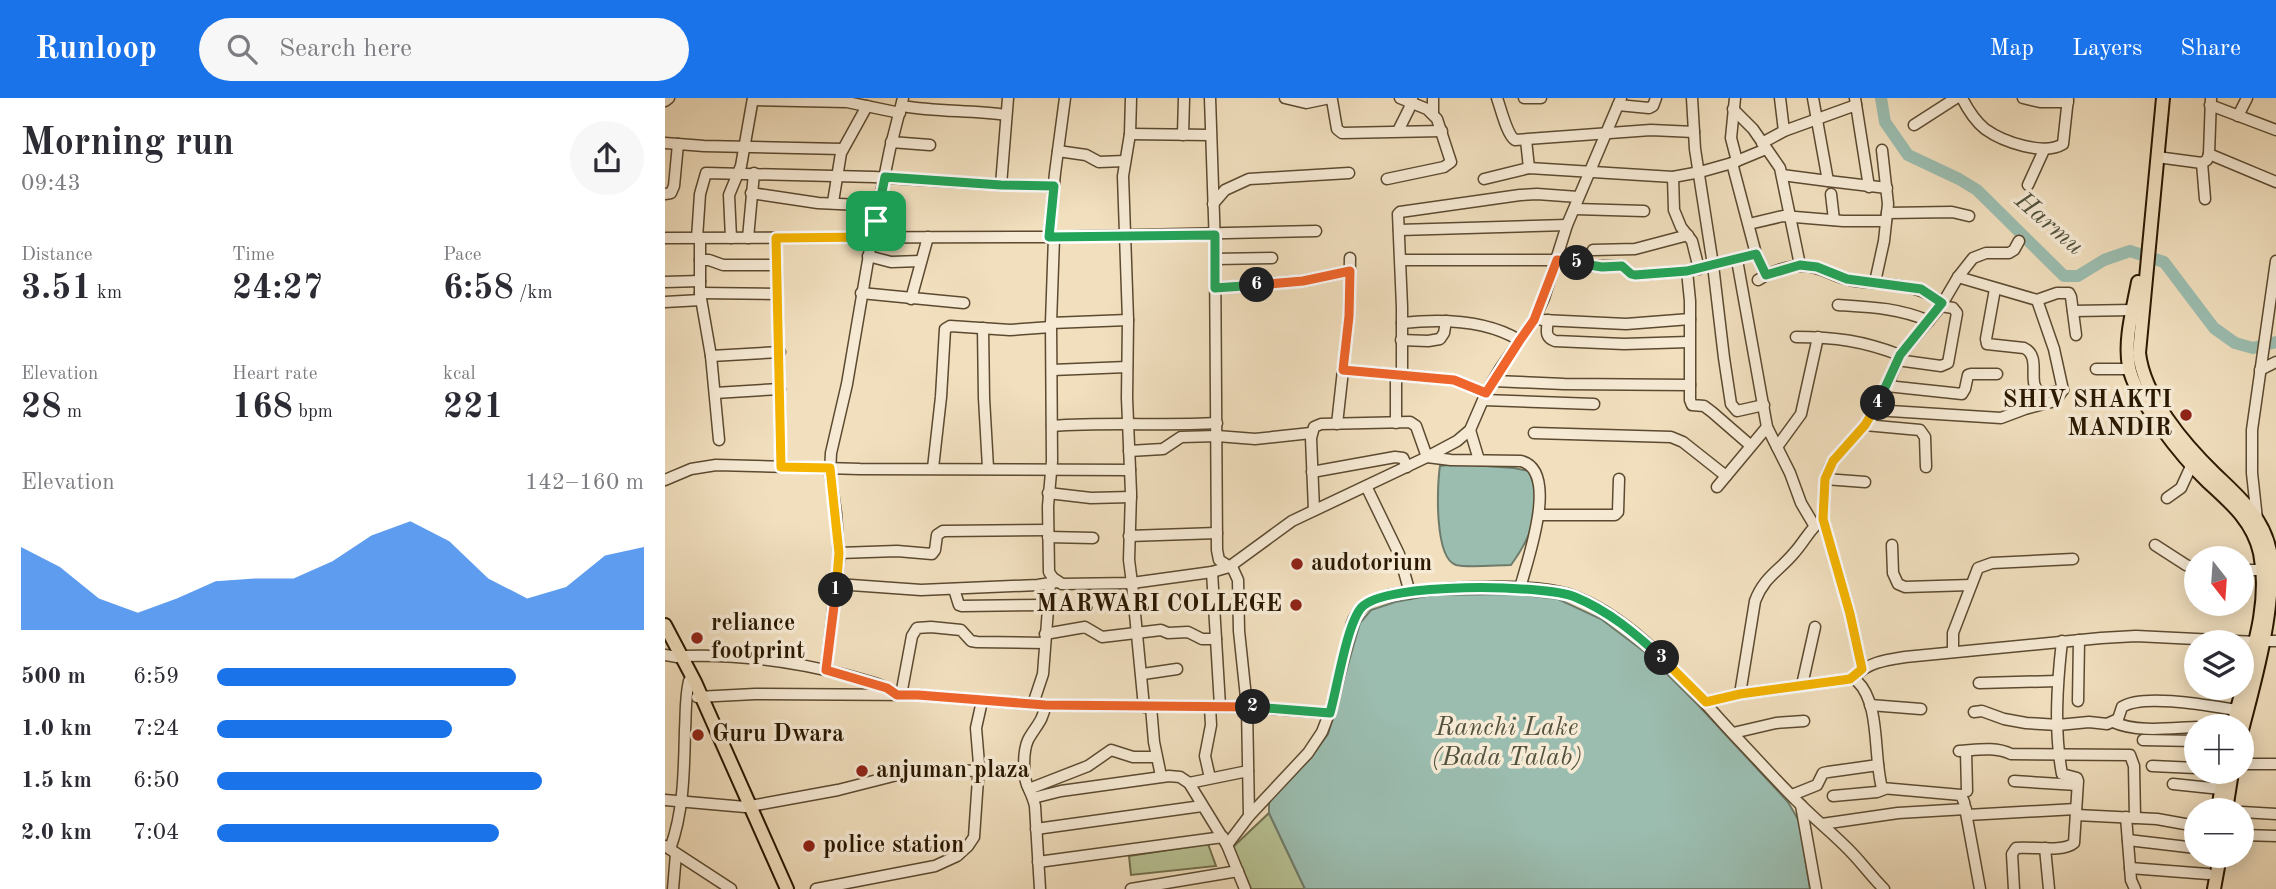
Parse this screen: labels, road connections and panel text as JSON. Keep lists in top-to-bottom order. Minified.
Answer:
{"water":["Harmu","Ranchi Lake (Bada Talab)"],"places":["SHIV SHAKTI MANDIR","audotorium","MARWARI COLLEGE","reliance footprint","Guru Dwara","anjuman plaza","police station"],"north":"bottom","page":{"header":"Runloop","search":"Search here","nav":["Map","Layers","Share"],"heading":["Morning run","09:43"],"stats":[["Distance","3.51 km"],["Time","24:27"],["Pace","6:58 /km"],["Elevation","28 m"],["Heart rate","168 bpm"],["kcal","221"]],"pins":["5","6","4","1","3","2"],"chart":["Elevation","142–160 m"],"map_buttons":["+","−"],"list":[{"name":"500 m","note":"6:59"},{"name":"1.0 km","note":"7:24"},{"name":"1.5 km","note":"6:50"},{"name":"2.0 km","note":"7:04"}]}}
